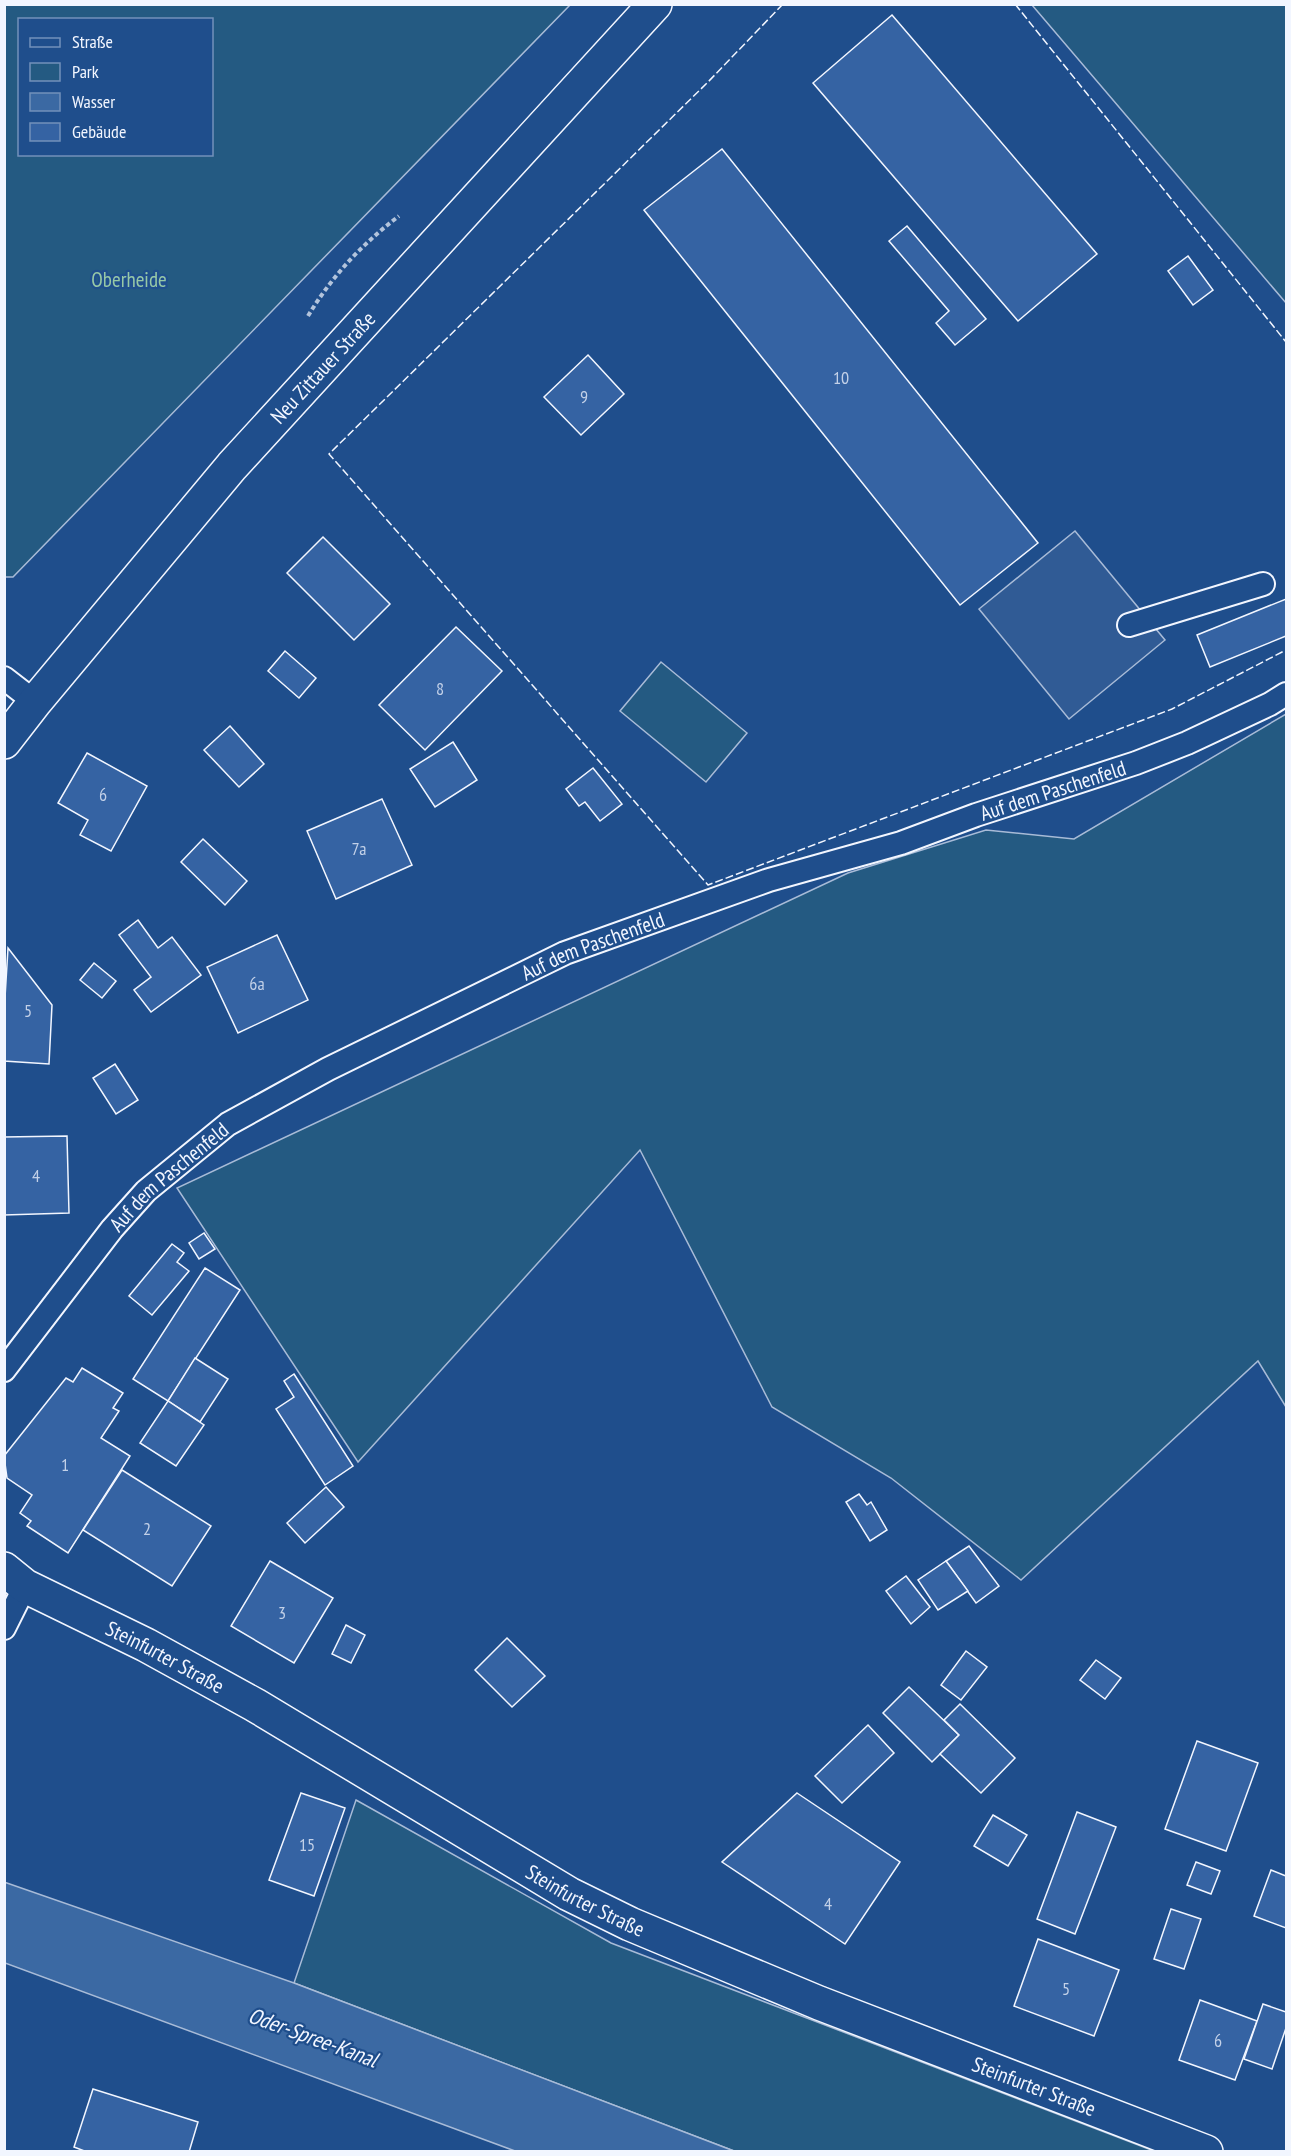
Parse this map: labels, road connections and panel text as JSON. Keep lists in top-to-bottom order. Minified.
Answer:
{"streets":{"street":["Neu Zittauer Straße","Steinfurter Straße"],"lane":["Auf dem Paschenfeld"]},"water":["Oder-Spree-Kanal"],"parks":["Oberheide"],"house_numbers":["10","9","8","6","7a","6a","5","4","1","2","3","15","4","5","6"],"legend":["Straße","Park","Wasser","Gebäude"]}
